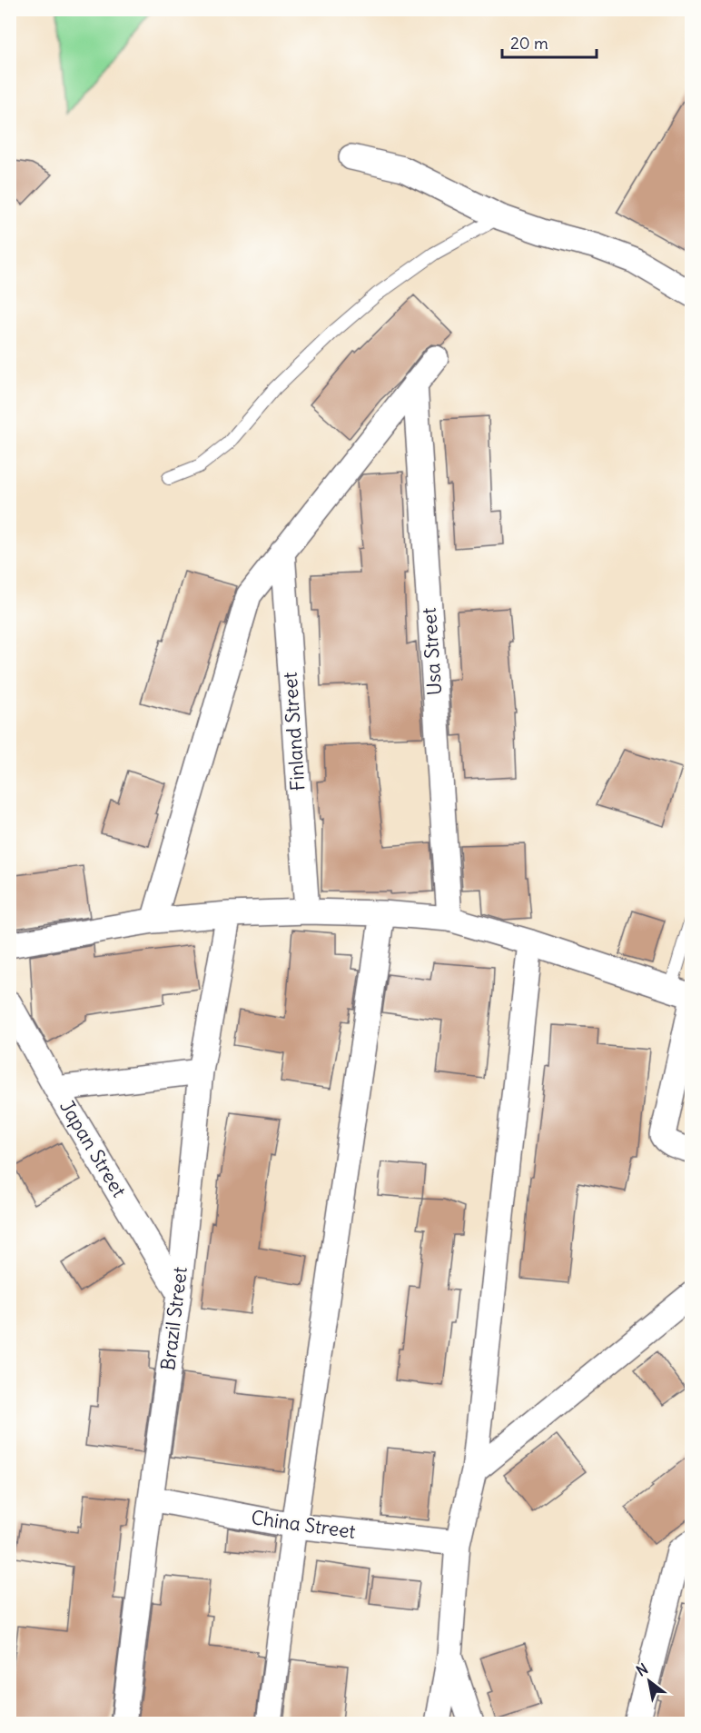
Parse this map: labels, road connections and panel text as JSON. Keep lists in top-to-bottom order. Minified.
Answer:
{"streets":{"street":["Usa Street","Finland Street","Japan Street","Brazil Street","China Street"]},"crossings":[["Japan Street","Brazil Street"],["Brazil Street","China Street"]],"scale_bar":"20 m","north":"top left"}
